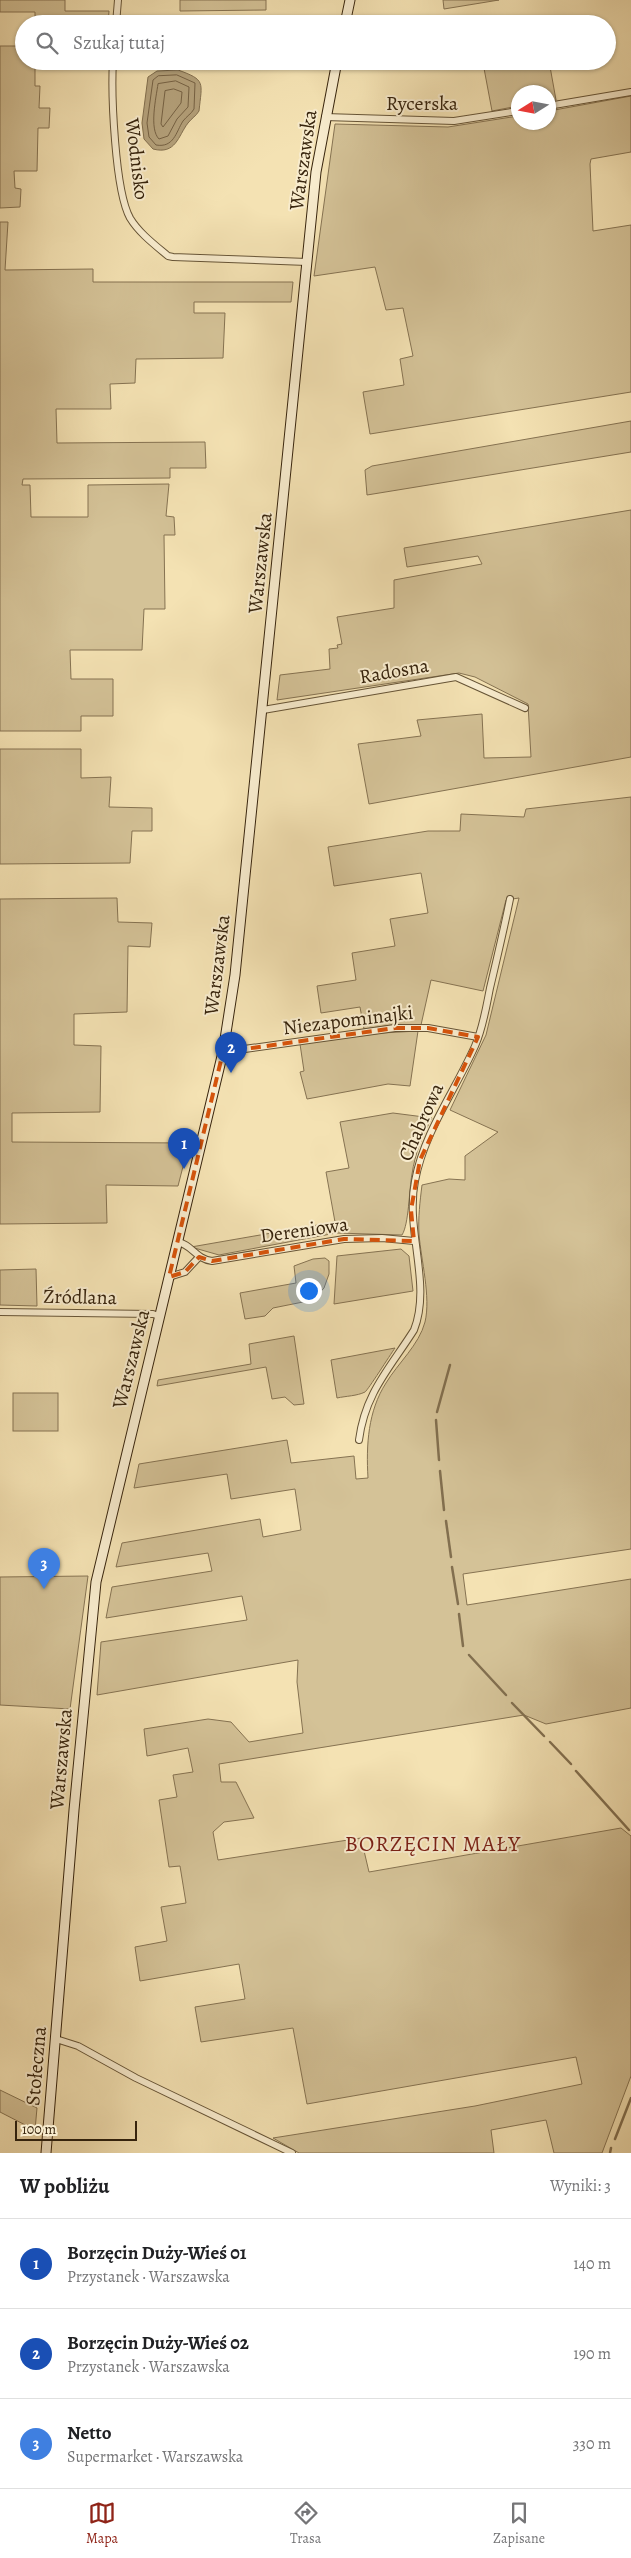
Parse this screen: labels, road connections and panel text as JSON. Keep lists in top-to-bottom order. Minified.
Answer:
{"streets":{"main road":["Warszawska","Stołeczna"],"street":["Rycerska","Wodnisko","Radosna","Niezapominajki","Chabrowa","Dereniowa","Źródlana"]},"crossings":[["Rycerska","Warszawska"],["Wodnisko","Warszawska"],["Warszawska","Radosna"],["Warszawska","Niezapominajki"],["Warszawska","Źródlana"],["Warszawska","Stołeczna"],["Niezapominajki","Chabrowa"],["Chabrowa","Dereniowa"]],"districts":["BORZĘCIN MAŁY"],"scale_bar":"100 m","north":"left","page":{"search":"Szukaj tutaj","pins":["2","1","3"],"scale":"100 m","heading":["W pobliżu","Wyniki: 3"],"list":[{"mark":"1","name":"Borzęcin Duży-Wieś 01","note":"Przystanek · Warszawska","value":"140 m"},{"mark":"2","name":"Borzęcin Duży-Wieś 02","note":"Przystanek · Warszawska","value":"190 m"},{"mark":"3","name":"Netto","note":"Supermarket · Warszawska","value":"330 m"}],"nav":["Mapa","Trasa","Zapisane"]}}
